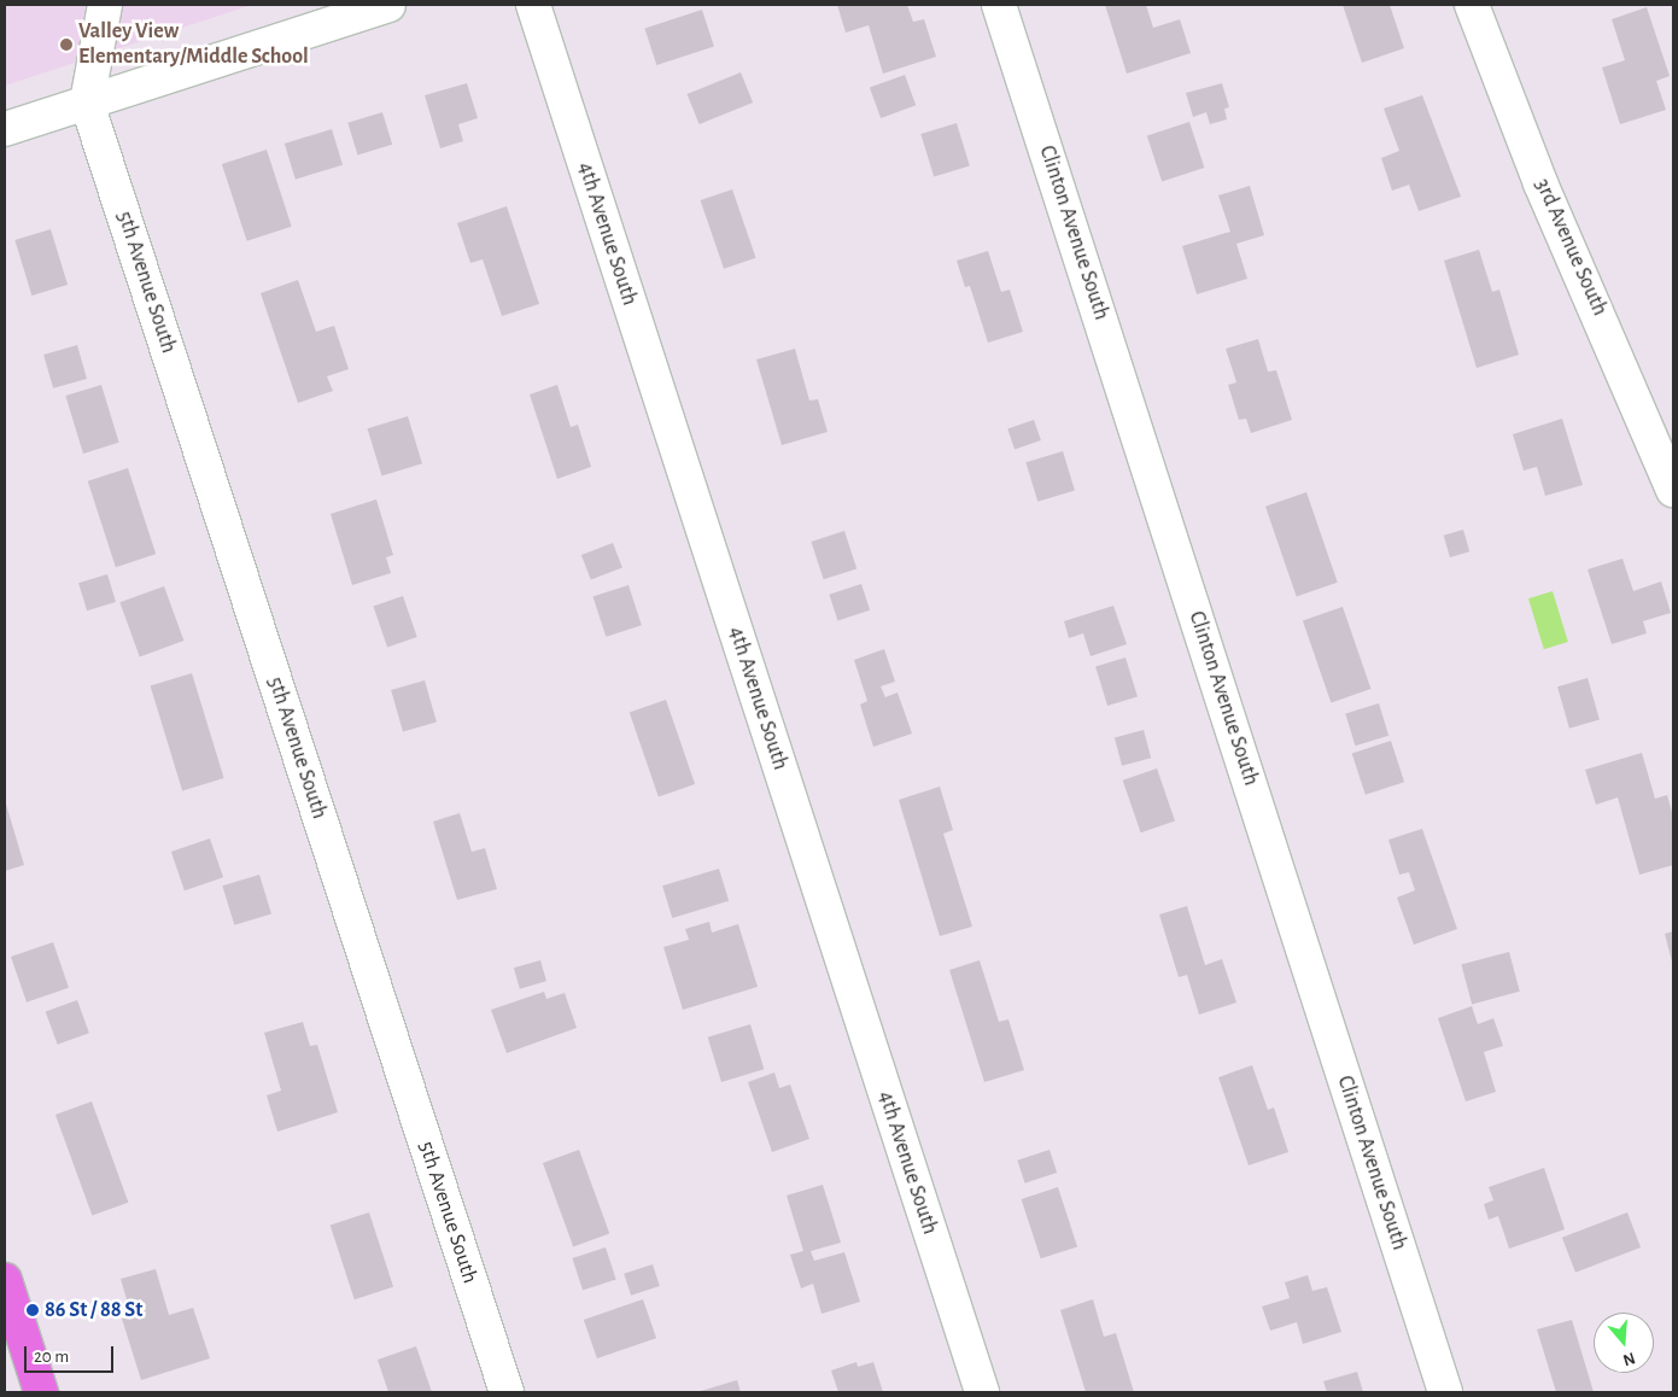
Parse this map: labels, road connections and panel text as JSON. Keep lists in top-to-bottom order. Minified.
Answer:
{"streets":{"street":["Clinton Avenue South","4th Avenue South","3rd Avenue South","5th Avenue South"]},"places":["Valley View Elementary/Middle School","86 St / 88 St"],"scale_bar":"20 m","north":"bottom"}
